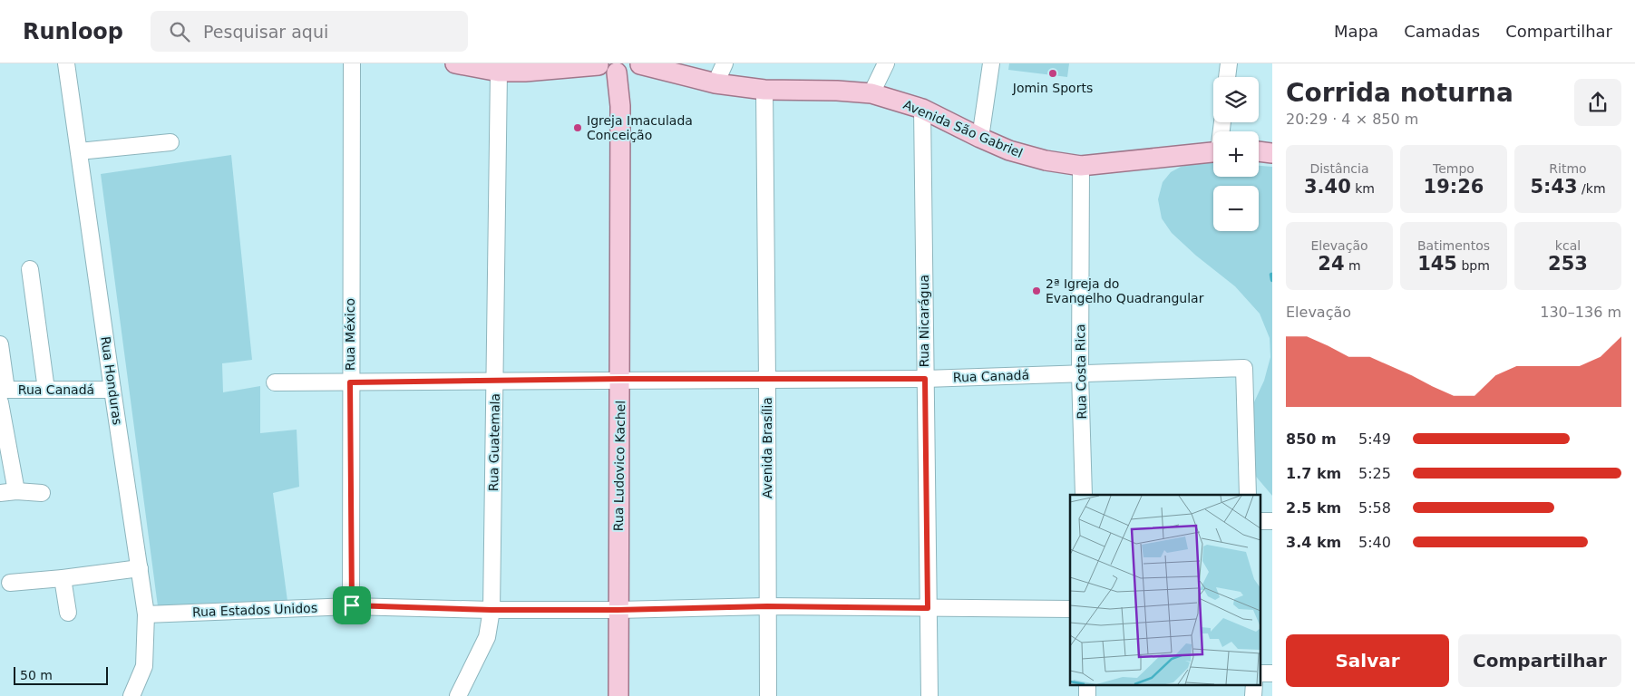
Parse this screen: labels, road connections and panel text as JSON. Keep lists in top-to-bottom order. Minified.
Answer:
{"streets":{"main road":["Avenida São Gabriel","Rua Ludovico Kachel"],"street":["Rua Nicarágua","Rua México","Rua Costa Rica","Rua Canadá","Rua Honduras","Rua Guatemala","Avenida Brasília","Rua Estados Unidos"]},"crossings":[["Avenida São Gabriel","Rua Nicarágua"],["Avenida São Gabriel","Rua Costa Rica"],["Avenida São Gabriel","Avenida Brasília"],["Rua Nicarágua","Rua Canadá"],["Rua Nicarágua","Rua Estados Unidos"],["Rua México","Rua Canadá"],["Rua México","Rua Estados Unidos"],["Rua Costa Rica","Rua Canadá"],["Rua Canadá","Rua Honduras"],["Rua Canadá","Rua Guatemala"],["Rua Canadá","Avenida Brasília"],["Rua Canadá","Rua Ludovico Kachel"],["Rua Honduras","Rua Estados Unidos"],["Rua Guatemala","Rua Estados Unidos"],["Avenida Brasília","Rua Estados Unidos"],["Rua Ludovico Kachel","Rua Estados Unidos"]],"places":["Jomin Sports","Igreja Imaculada Conceição","2ª Igreja do Evangelho Quadrangular"],"scale_bar":"50 m","page":{"header":"Runloop","search":"Pesquisar aqui","nav":["Mapa","Camadas","Compartilhar"],"heading":["Corrida noturna","20:29 · 4 × 850 m"],"map_buttons":["+","−"],"stats":[["Distância","3.40 km"],["Tempo","19:26"],["Ritmo","5:43 /km"],["Elevação","24 m"],["Batimentos","145 bpm"],["kcal","253"]],"chart":["Elevação","130–136 m"],"list":[{"name":"850 m","note":"5:49"},{"name":"1.7 km","note":"5:25"},{"name":"2.5 km","note":"5:58"},{"name":"3.4 km","note":"5:40"}],"buttons":["Salvar","Compartilhar"],"scale":"50 m"}}
